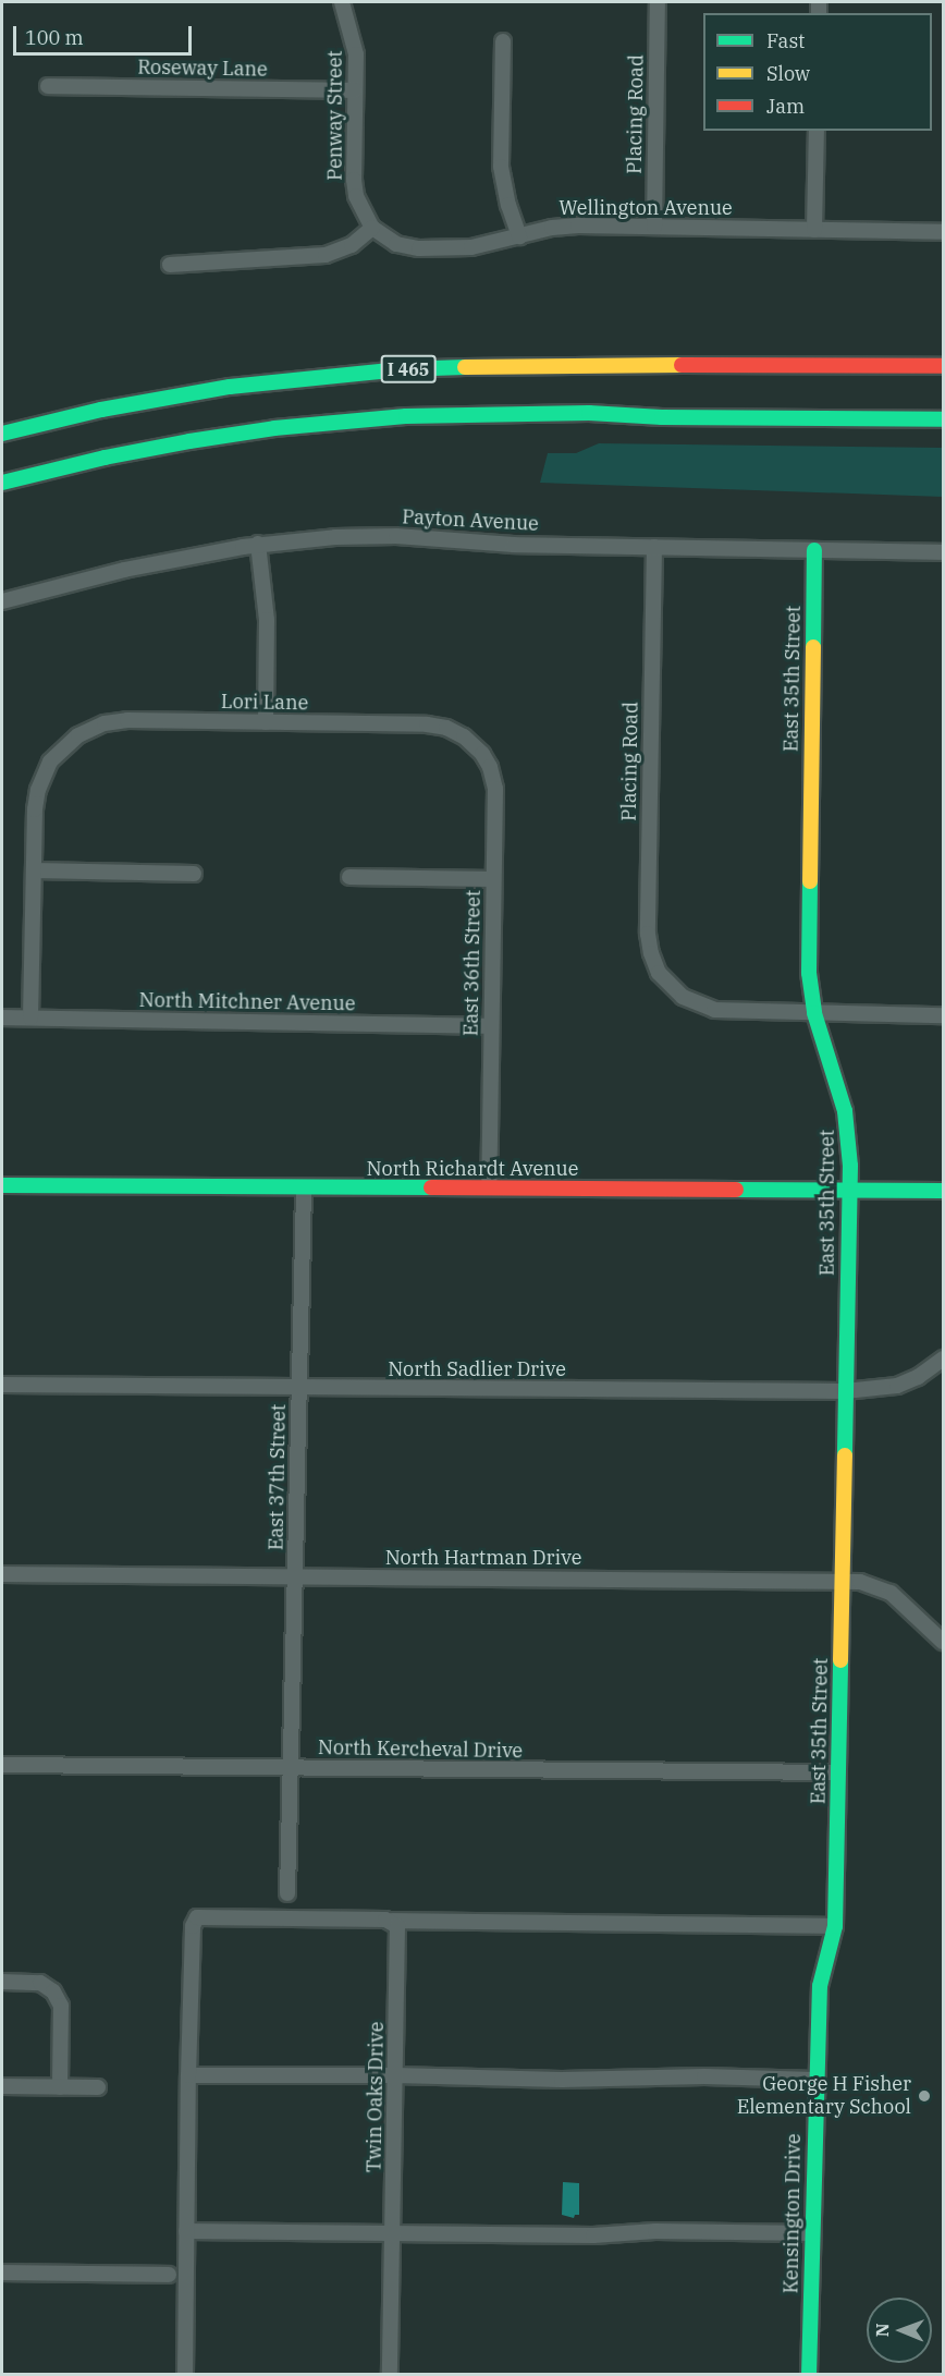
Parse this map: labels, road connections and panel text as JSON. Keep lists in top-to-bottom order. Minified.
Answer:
{"streets":{"main road":["I 465","East 35th Street","North Richardt Avenue","Kensington Drive"],"street":["Roseway Lane","Placing Road","Penway Street","Wellington Avenue","Payton Avenue","Lori Lane","East 36th Street","North Mitchner Avenue","North Sadlier Drive","East 37th Street","North Hartman Drive","North Kercheval Drive","Twin Oaks Drive"]},"crossings":[["Roseway Lane","Penway Street"],["Placing Road","Wellington Avenue"],["Placing Road","Payton Avenue"],["Placing Road","East 35th Street"],["Penway Street","Wellington Avenue"],["Payton Avenue","East 35th Street"],["East 35th Street","North Richardt Avenue"],["East 35th Street","North Sadlier Drive"],["East 35th Street","North Hartman Drive"],["East 35th Street","North Kercheval Drive"],["East 35th Street","Kensington Drive"],["Lori Lane","East 36th Street"],["East 36th Street","North Mitchner Avenue"],["East 36th Street","North Richardt Avenue"],["North Richardt Avenue","East 37th Street"],["North Sadlier Drive","East 37th Street"],["East 37th Street","North Hartman Drive"],["East 37th Street","North Kercheval Drive"]],"places":["George H Fisher Elementary School"],"legend":["Fast","Slow","Jam"],"scale_bar":"100 m","north":"left"}
